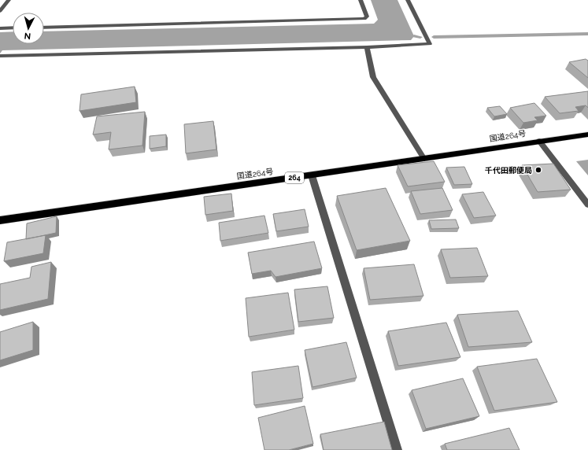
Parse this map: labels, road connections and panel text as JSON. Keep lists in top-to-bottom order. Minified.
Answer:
{"streets":{"highway":["国道264号","264"]},"places":["千代田郵便局"],"north":"bottom"}
